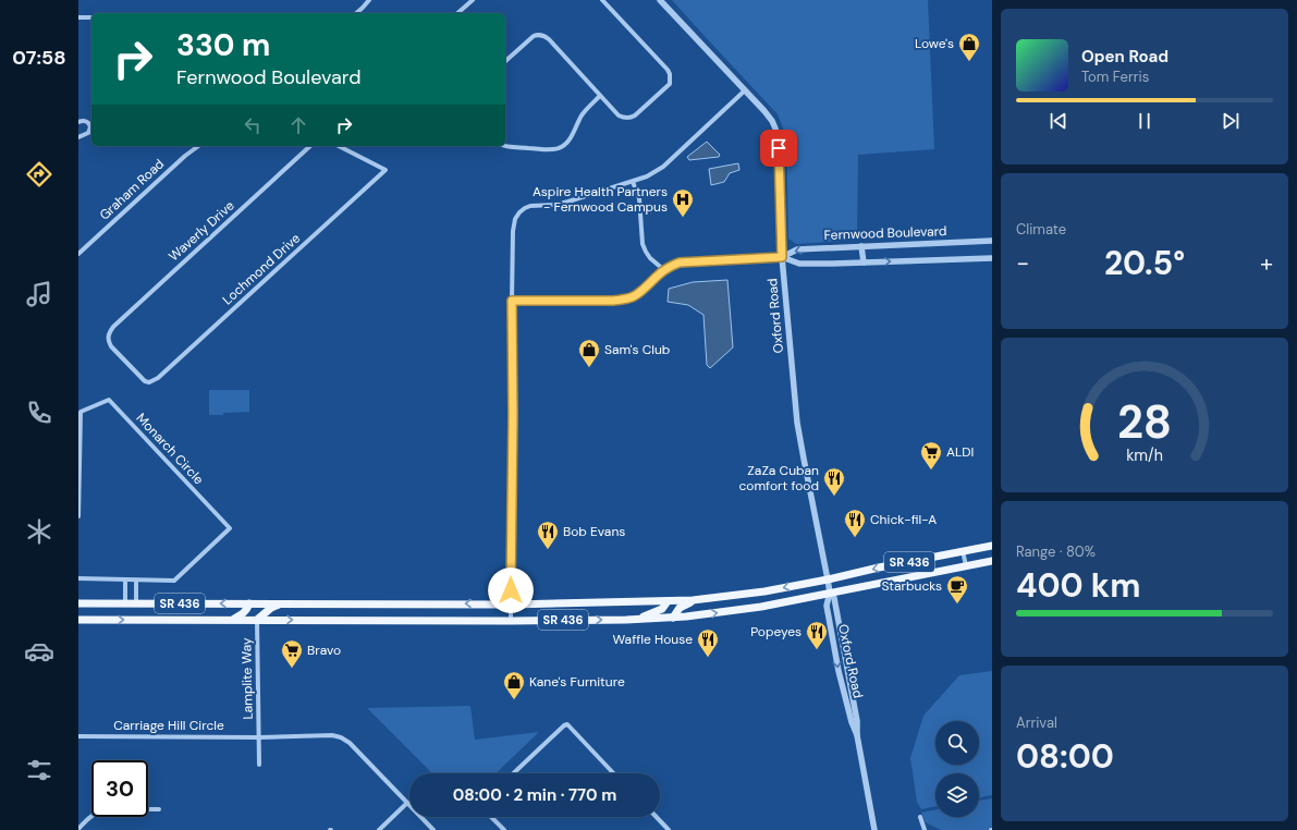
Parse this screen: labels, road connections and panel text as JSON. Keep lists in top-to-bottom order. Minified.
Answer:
{"streets":{"main road":["SR 436"],"street":["Graham Road","Waverly Drive","Fernwood Boulevard","Lochmond Drive","Oxford Road","Monarch Circle","Lamplite Way","Carriage Hill Circle"]},"crossings":[["Waverly Drive","Lochmond Drive"],["Fernwood Boulevard","Oxford Road"],["Oxford Road","SR 436"],["SR 436","Lamplite Way"],["Lamplite Way","Carriage Hill Circle"]],"places":{"shop":["Lowe's","Sam's Club","Kane's Furniture"],"hospital":["Aspire Health Partners - Fernwood Campus"],"supermarket":["ALDI","Bravo"],"restaurant":["ZaZa Cuban comfort food","Chick-fil-A","Bob Evans","Popeyes","Waffle House"],"cafe":["Starbucks"]},"page":{"tabs":"07:58","turn":["330 m","Fernwood Boulevard"],"song":["Open Road","Tom Ferris"],"tile":["Climate",["Range · 80%","400 km"],["Arrival","08:00"]],"heat":["−","20.5°","+"],"limit":"30","trip":"08:00 · 2 min · 770 m","gauge":["28","km/h"]}}
